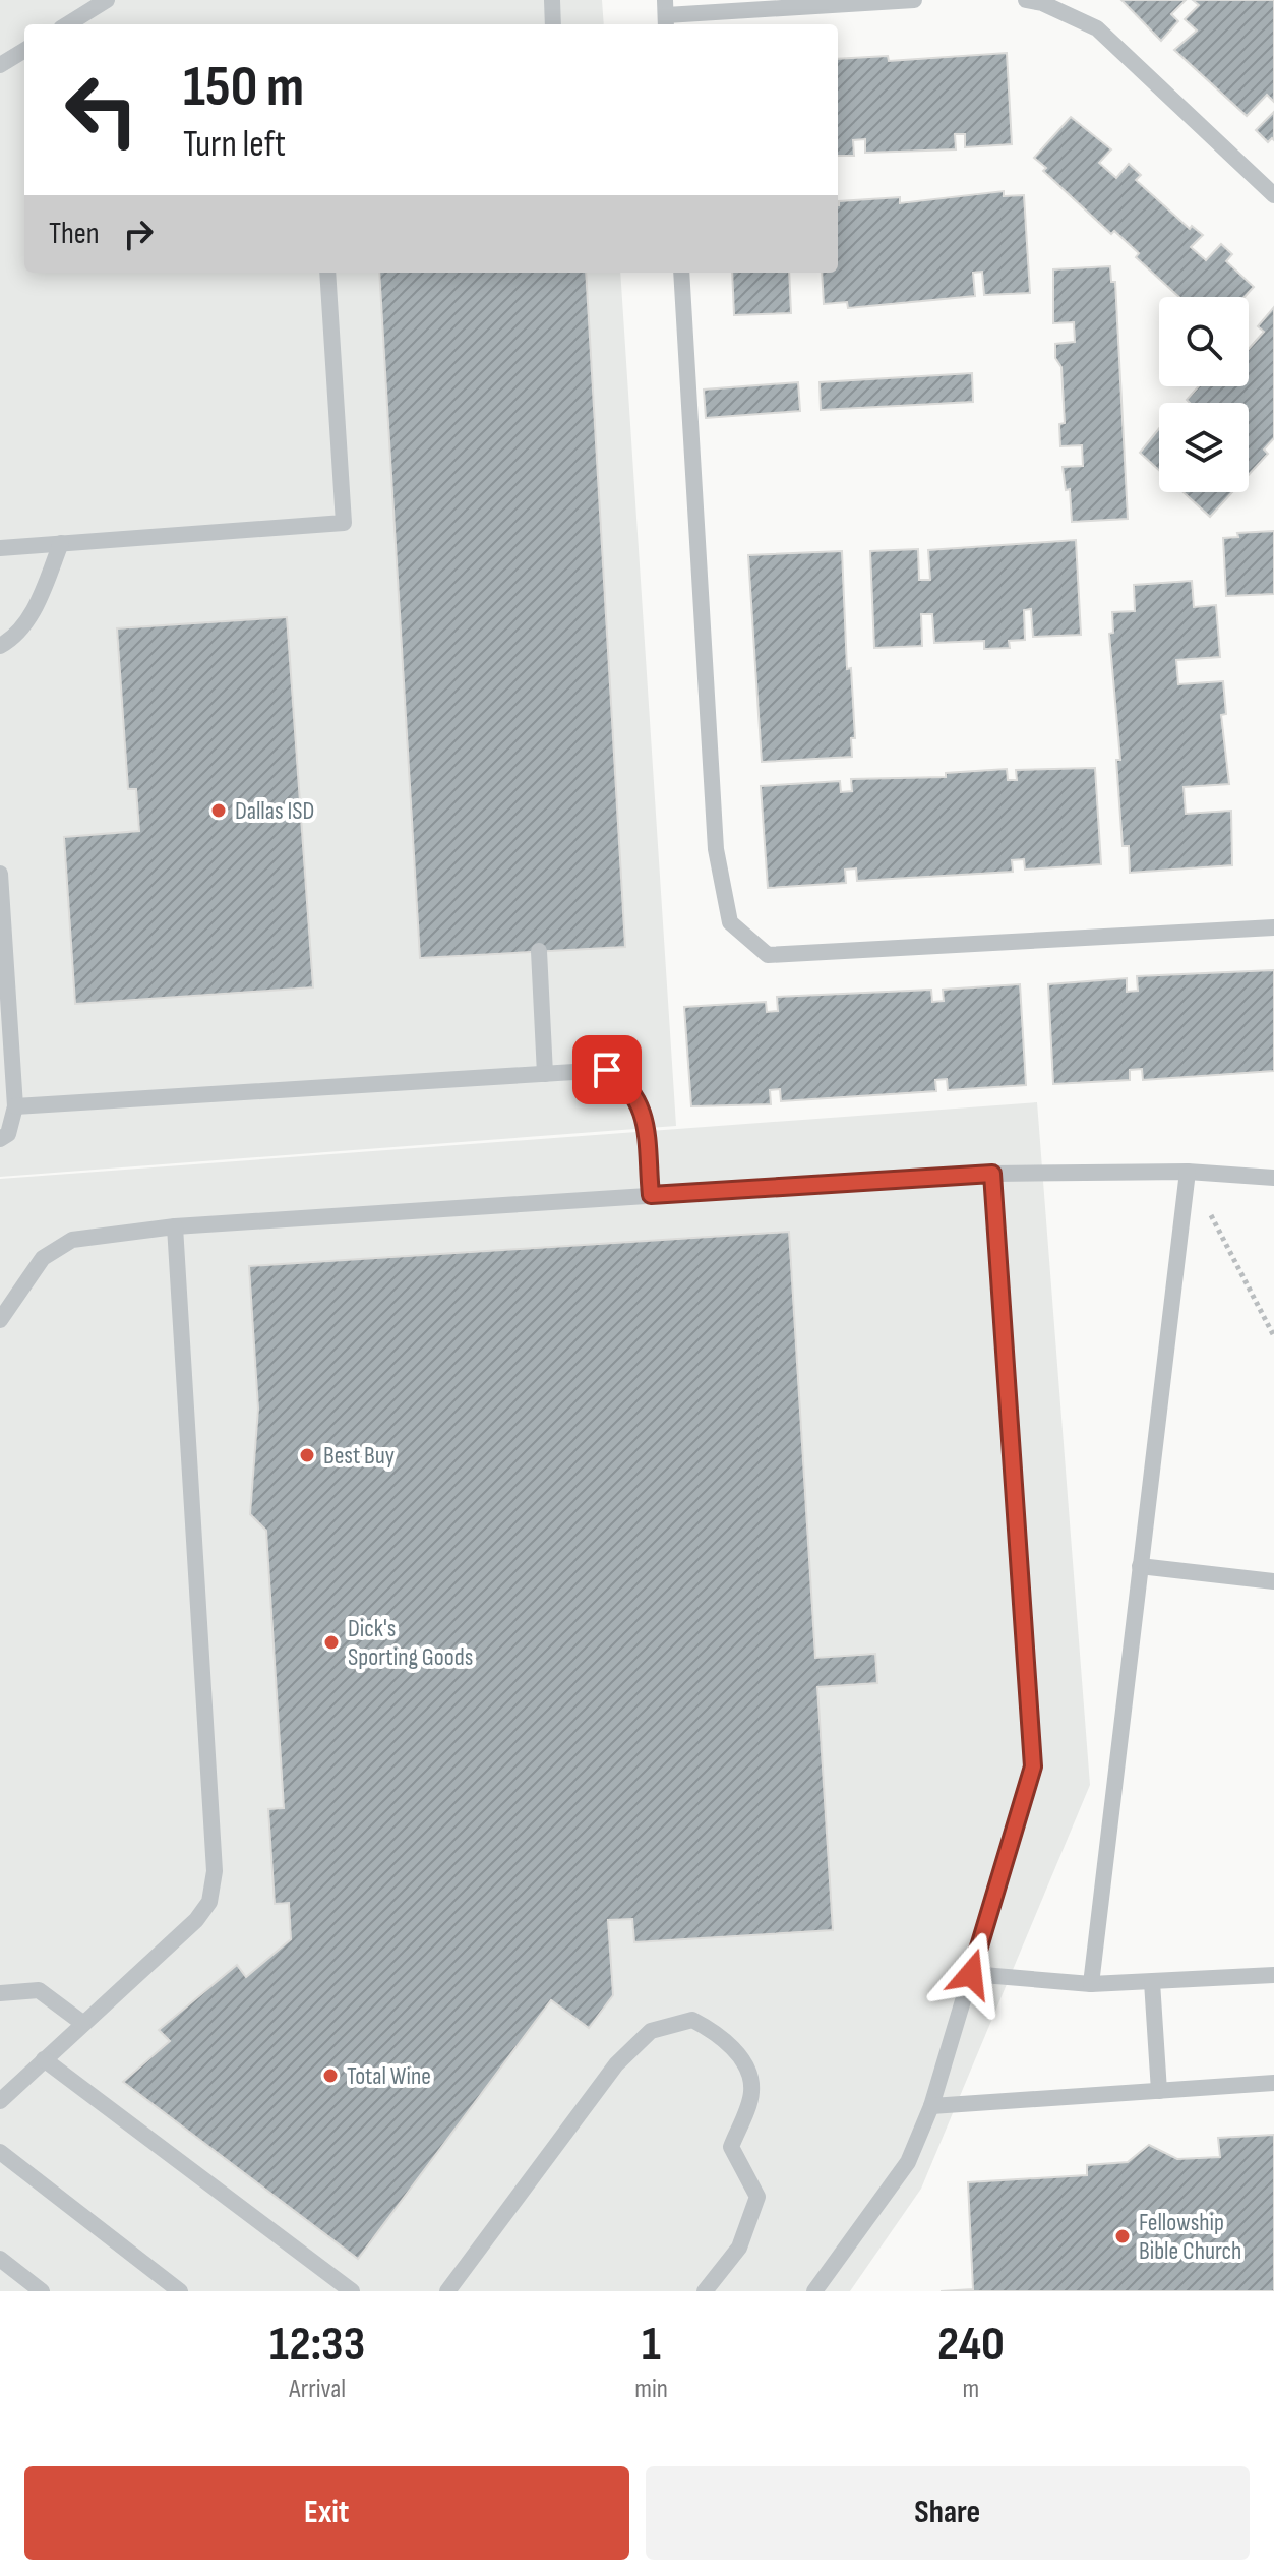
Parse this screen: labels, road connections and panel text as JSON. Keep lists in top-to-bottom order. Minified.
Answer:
{"places":["Dallas ISD","Best Buy","Dick's Sporting Goods","Total Wine","Fellowship Bible Church"],"page":{"turn":["150 m","Turn left"],"then":"Then","eta":["12:33","Arrival","1","min","240","m"],"buttons":["Exit","Share"]}}
